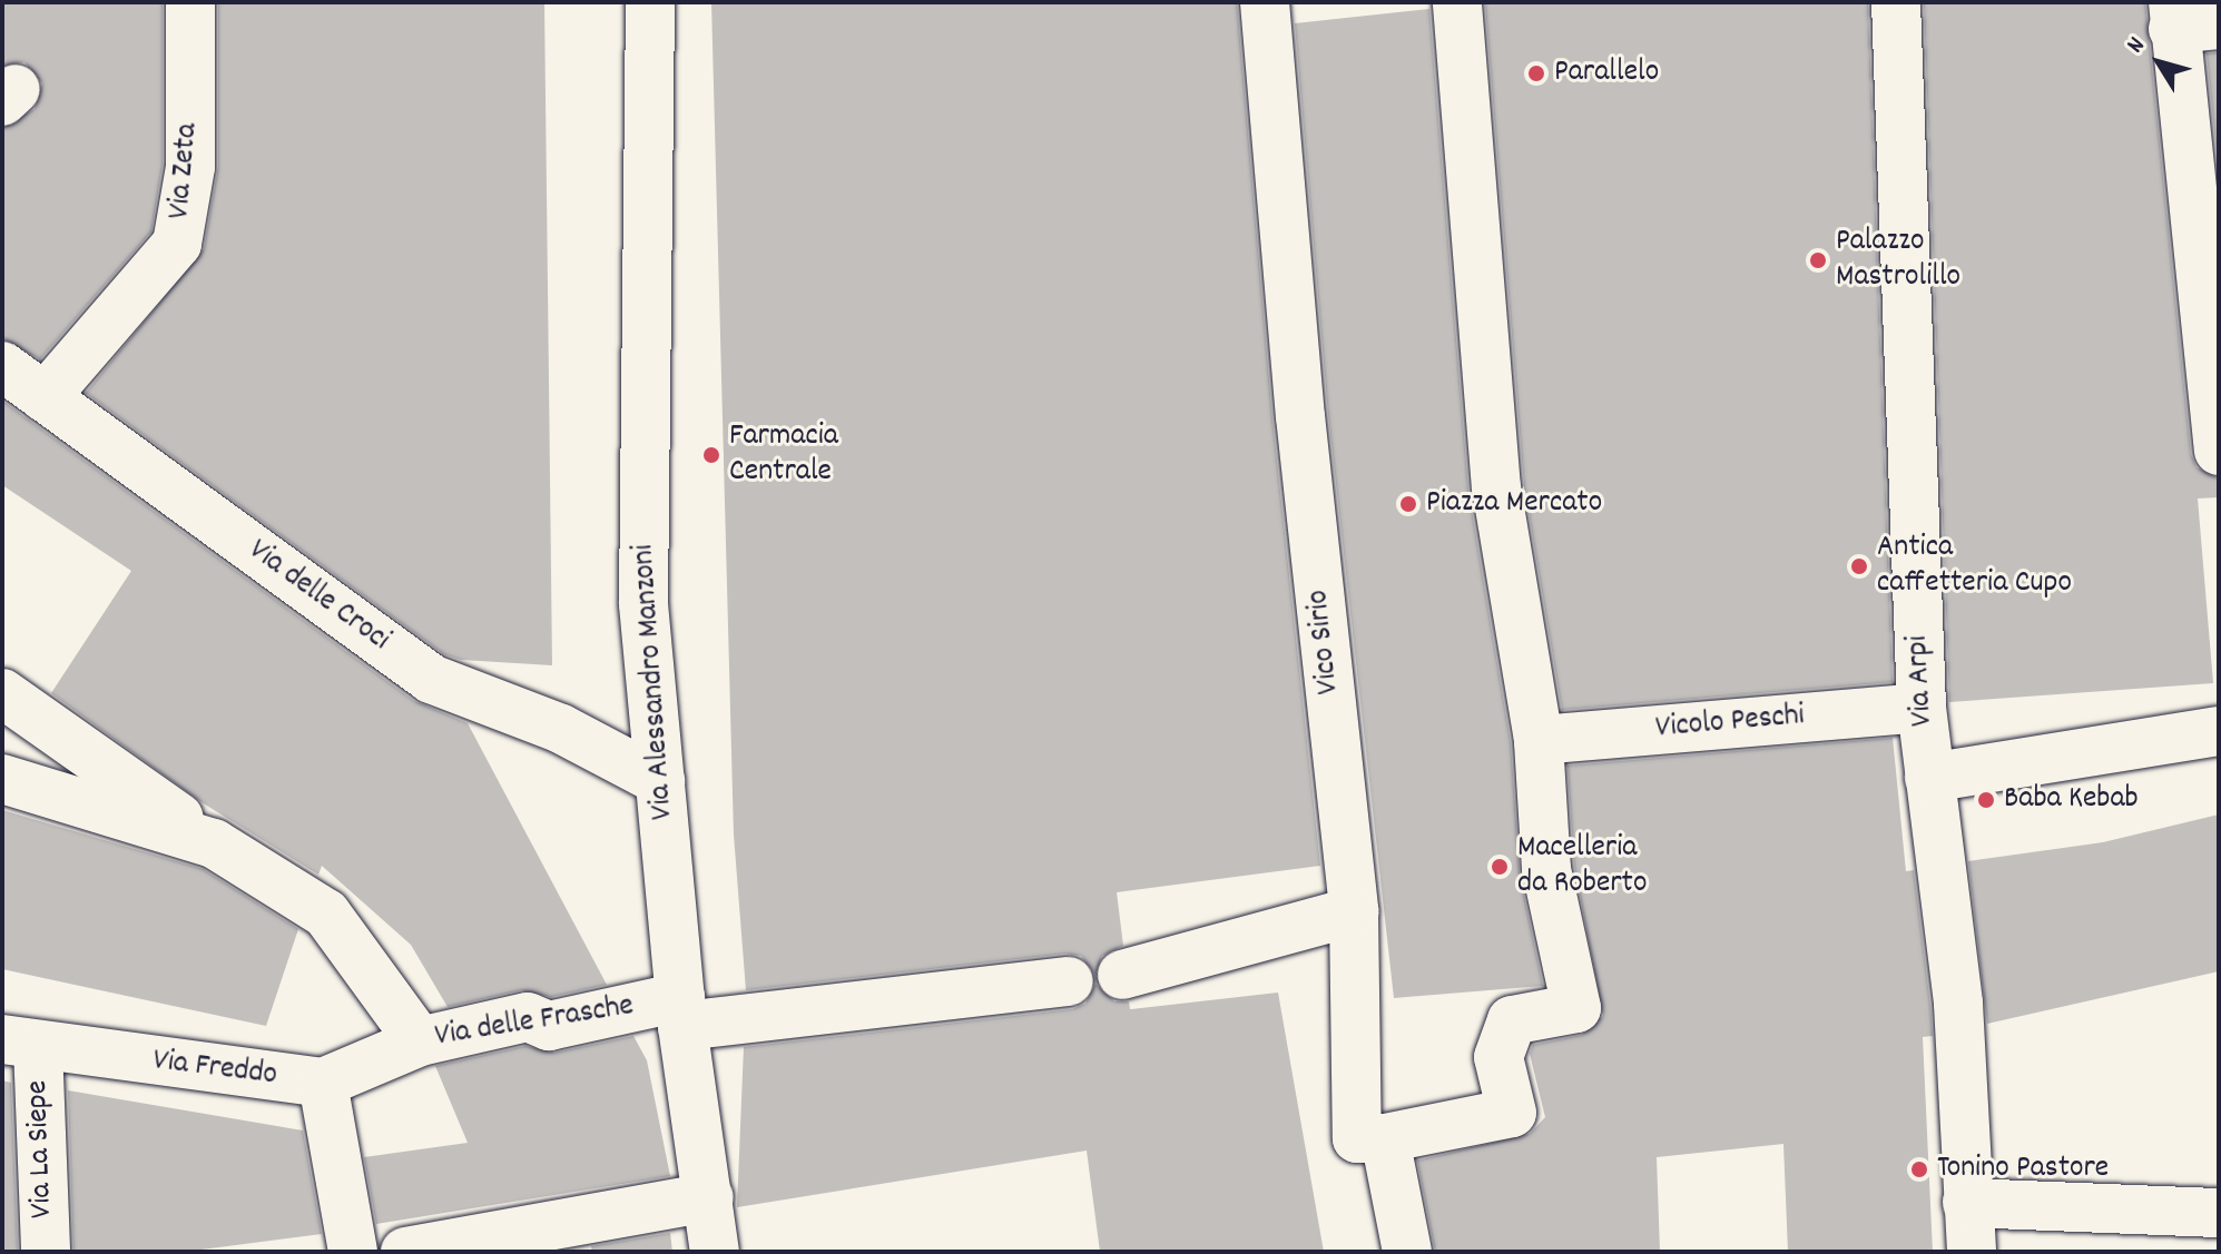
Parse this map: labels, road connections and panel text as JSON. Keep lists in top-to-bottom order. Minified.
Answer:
{"streets":{"street":["Via Zeta","Via delle Croci","Vico Sirio","Via Arpi","Via Alessandro Manzoni","Vicolo Peschi","Via delle Frasche","Via Freddo","Via La Siepe"]},"crossings":[["Via Zeta","Via delle Croci"],["Via delle Croci","Via Alessandro Manzoni"],["Via Arpi","Vicolo Peschi"],["Via Alessandro Manzoni","Via delle Frasche"],["Via delle Frasche","Via Freddo"],["Via Freddo","Via La Siepe"]],"places":["Parallelo","Palazzo Mastrolillo","Farmacia Centrale","Piazza Mercato","Antica caffetteria Cupo","Baba Kebab","Macelleria da Roberto","Tonino Pastore"],"north":"top left"}
